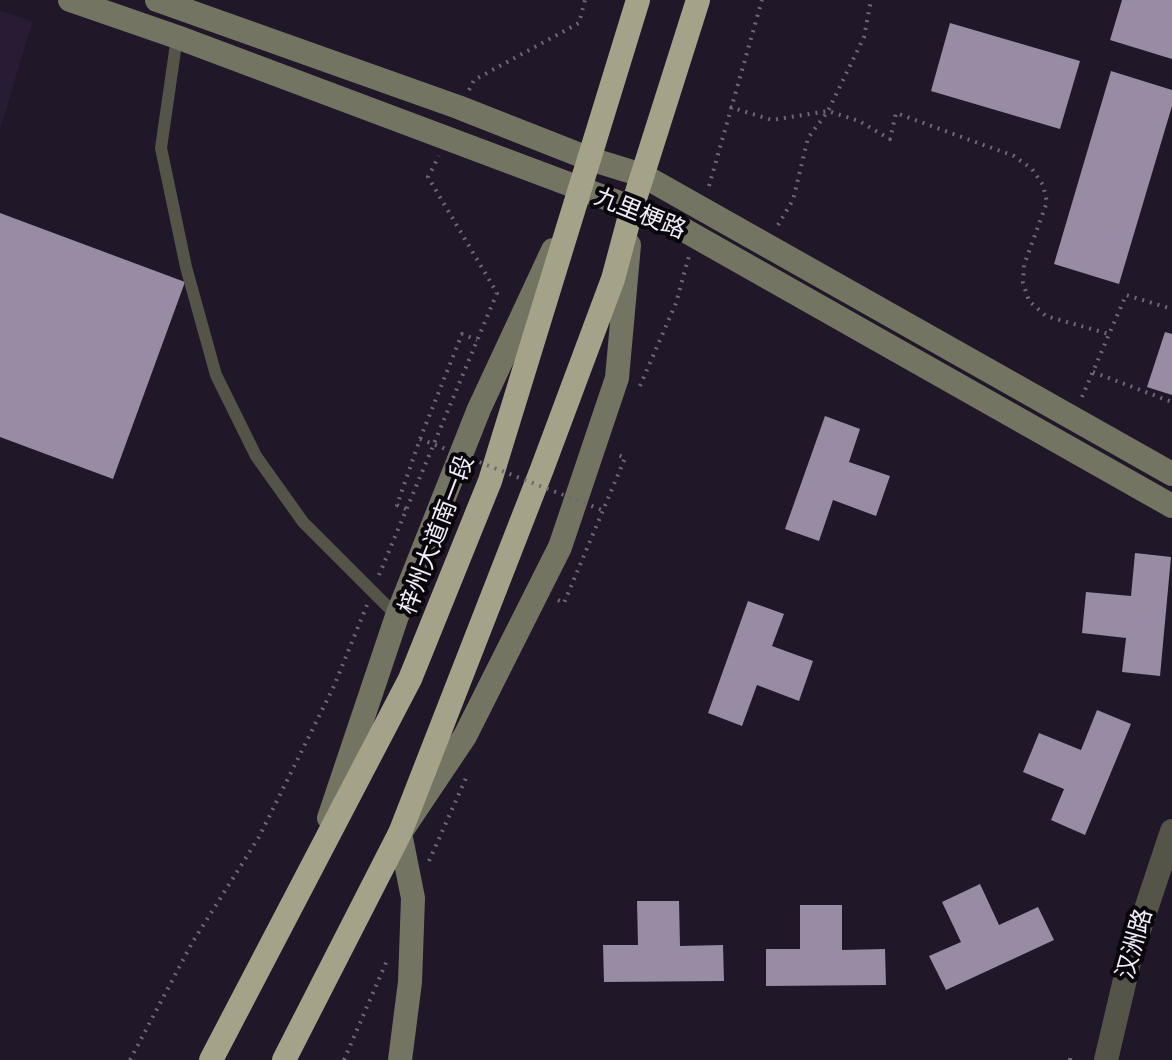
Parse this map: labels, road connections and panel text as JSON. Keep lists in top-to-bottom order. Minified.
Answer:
{"streets":{"highway":["梓州大道南一段"],"street":["九里梗路","汉洲路"]},"crossings":[["九里梗路","梓州大道南一段"]]}
